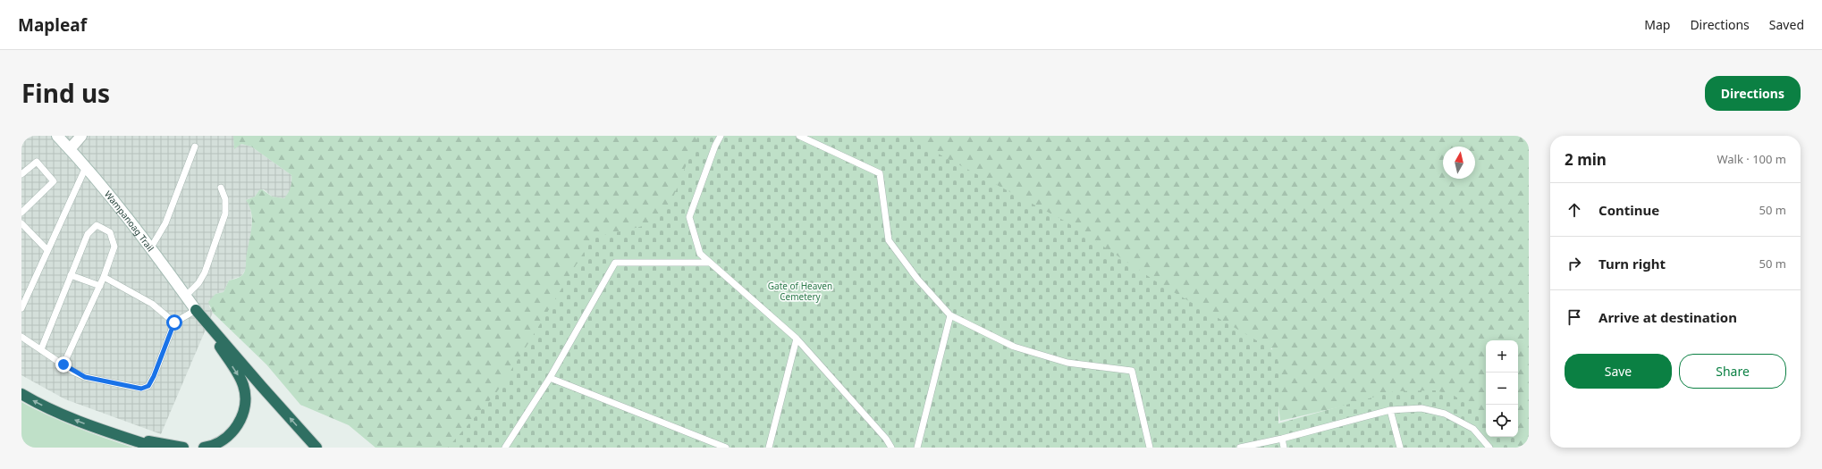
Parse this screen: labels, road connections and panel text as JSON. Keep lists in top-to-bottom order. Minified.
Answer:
{"streets":{"main road":["Wampanoag Trail"]},"parks":["Gate of Heaven Cemetery"],"north":"top","page":{"header":"Mapleaf","nav":["Map","Directions","Saved"],"title":"Find us","buttons":["Directions",["Save","Share"]],"heading":["2 min","Walk · 100 m"],"list":[["Continue","50 m"],["Turn right","50 m"],"Arrive at destination"],"map_buttons":["+","−"]}}
